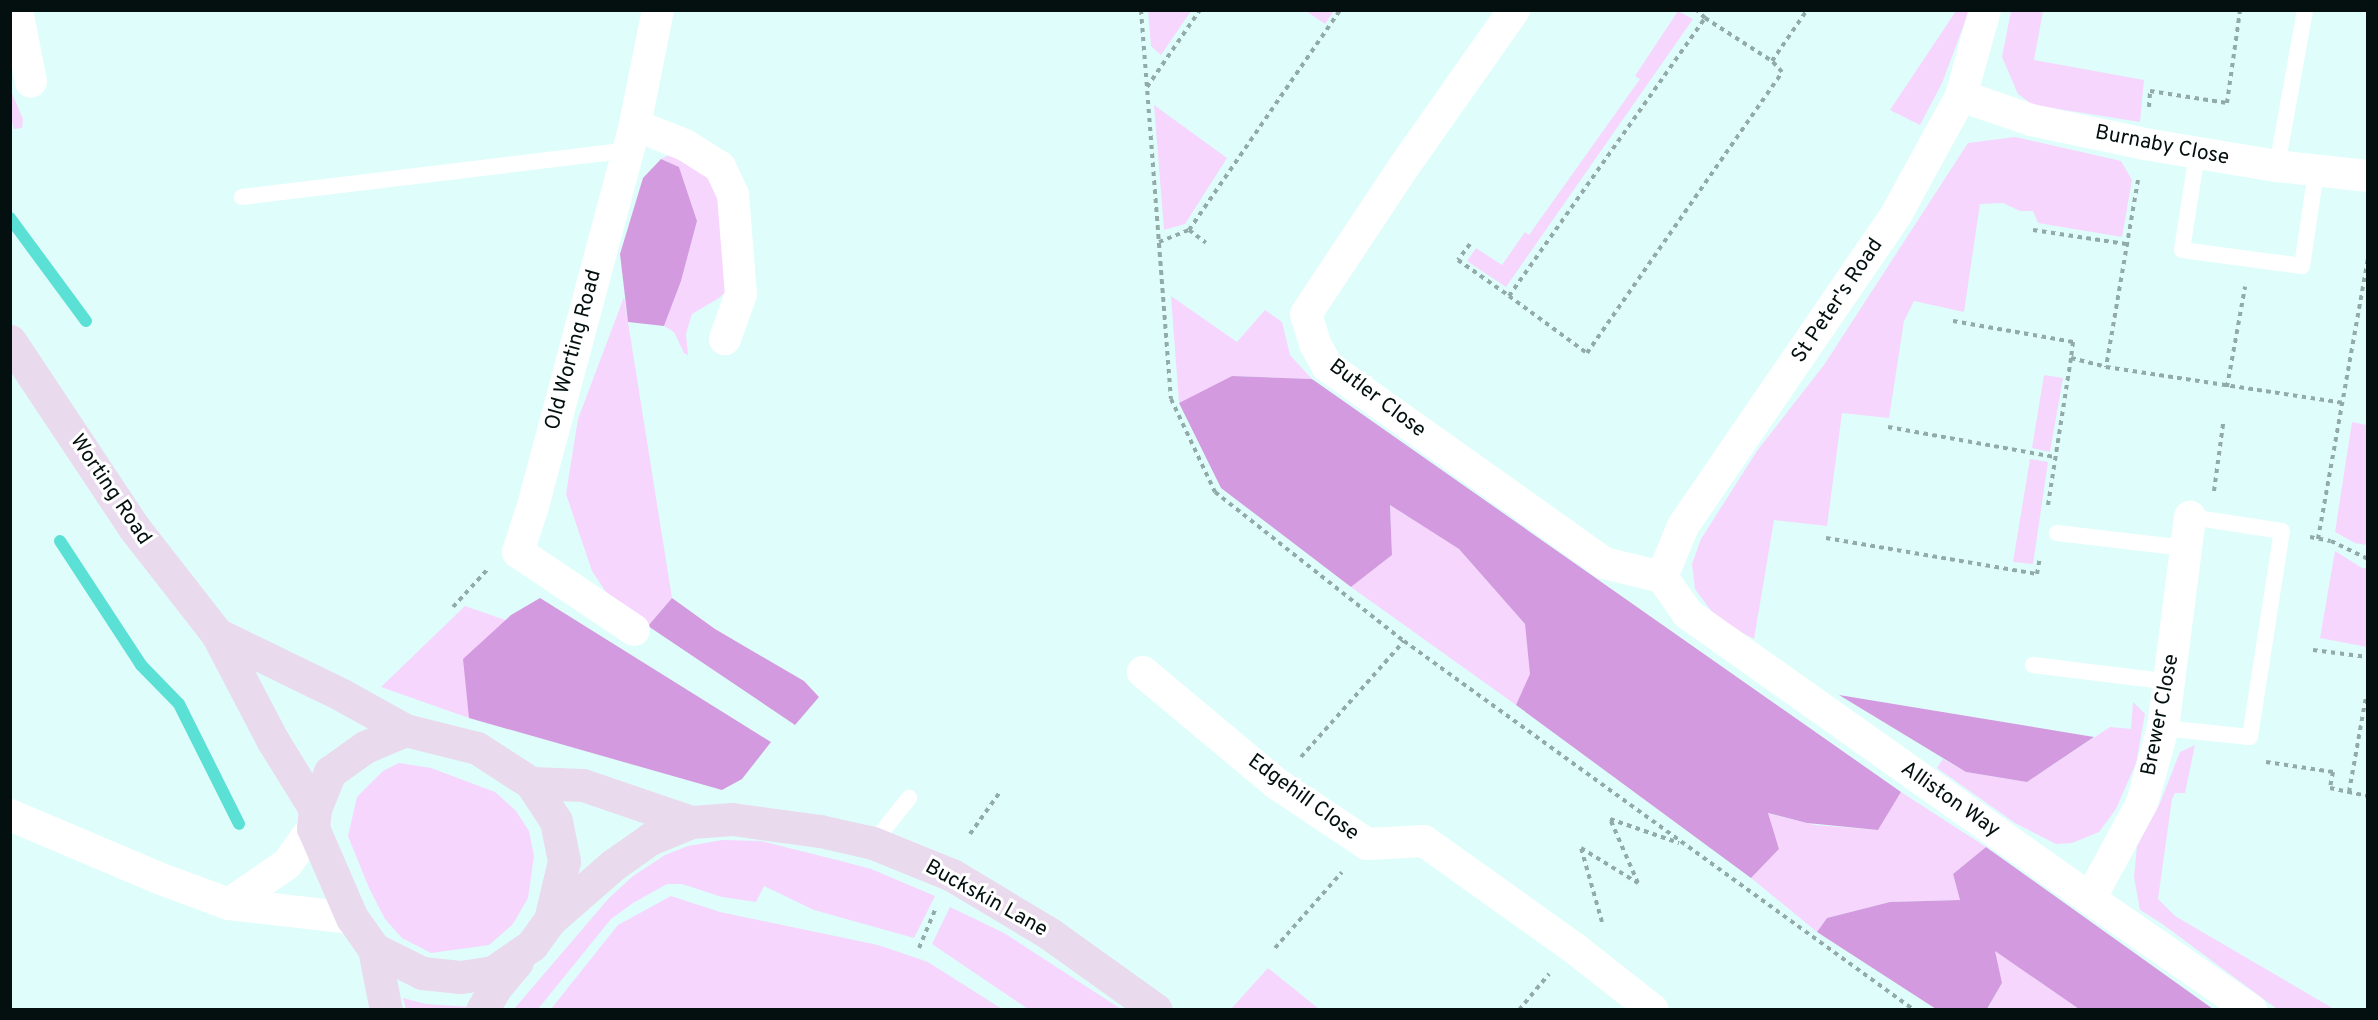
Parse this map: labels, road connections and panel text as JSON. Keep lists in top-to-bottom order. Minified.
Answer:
{"streets":{"main road":["Worting Road","Buckskin Lane"],"street":["Burnaby Close","St Peter's Road","Old Worting Road","Butler Close","Brewer Close","Edgehill Close","Alliston Way"]},"crossings":[["Burnaby Close","St Peter's Road"],["St Peter's Road","Butler Close"],["St Peter's Road","Alliston Way"],["Butler Close","Alliston Way"],["Worting Road","Buckskin Lane"],["Brewer Close","Alliston Way"]]}
